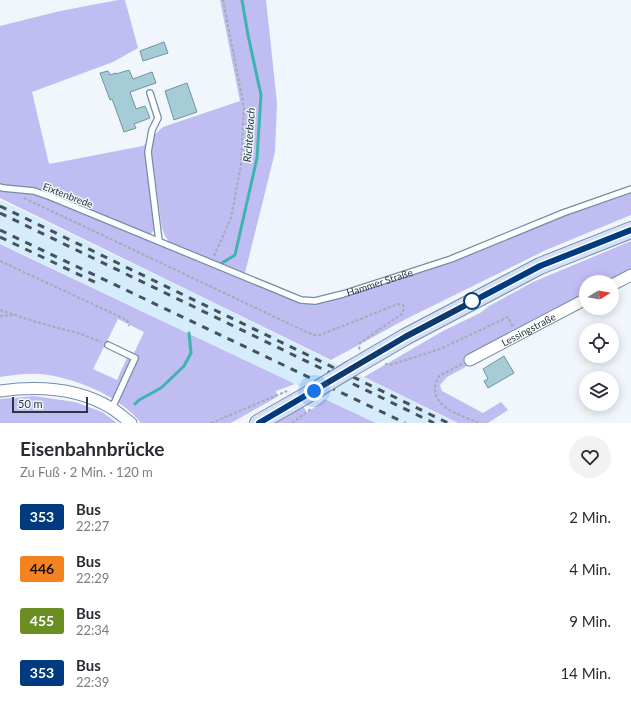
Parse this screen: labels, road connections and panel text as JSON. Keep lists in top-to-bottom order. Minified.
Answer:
{"streets":{"street":["Lessingstraße"],"lane":["Eixtenbrede","Hammer Straße"]},"crossings":[["Eixtenbrede","Hammer Straße"]],"water":["Richterbach"],"lines":["bus line 353"],"scale_bar":"50 m","north":"right","page":{"scale":"50 m","heading":["Eisenbahnbrücke","Zu Fuß · 2 Min. · 120 m"],"list":[{"mark":"353","name":"Bus","note":"22:27","value":"2 Min."},{"mark":"446","name":"Bus","note":"22:29","value":"4 Min."},{"mark":"455","name":"Bus","note":"22:34","value":"9 Min."},{"mark":"353","name":"Bus","note":"22:39","value":"14 Min."}]}}
